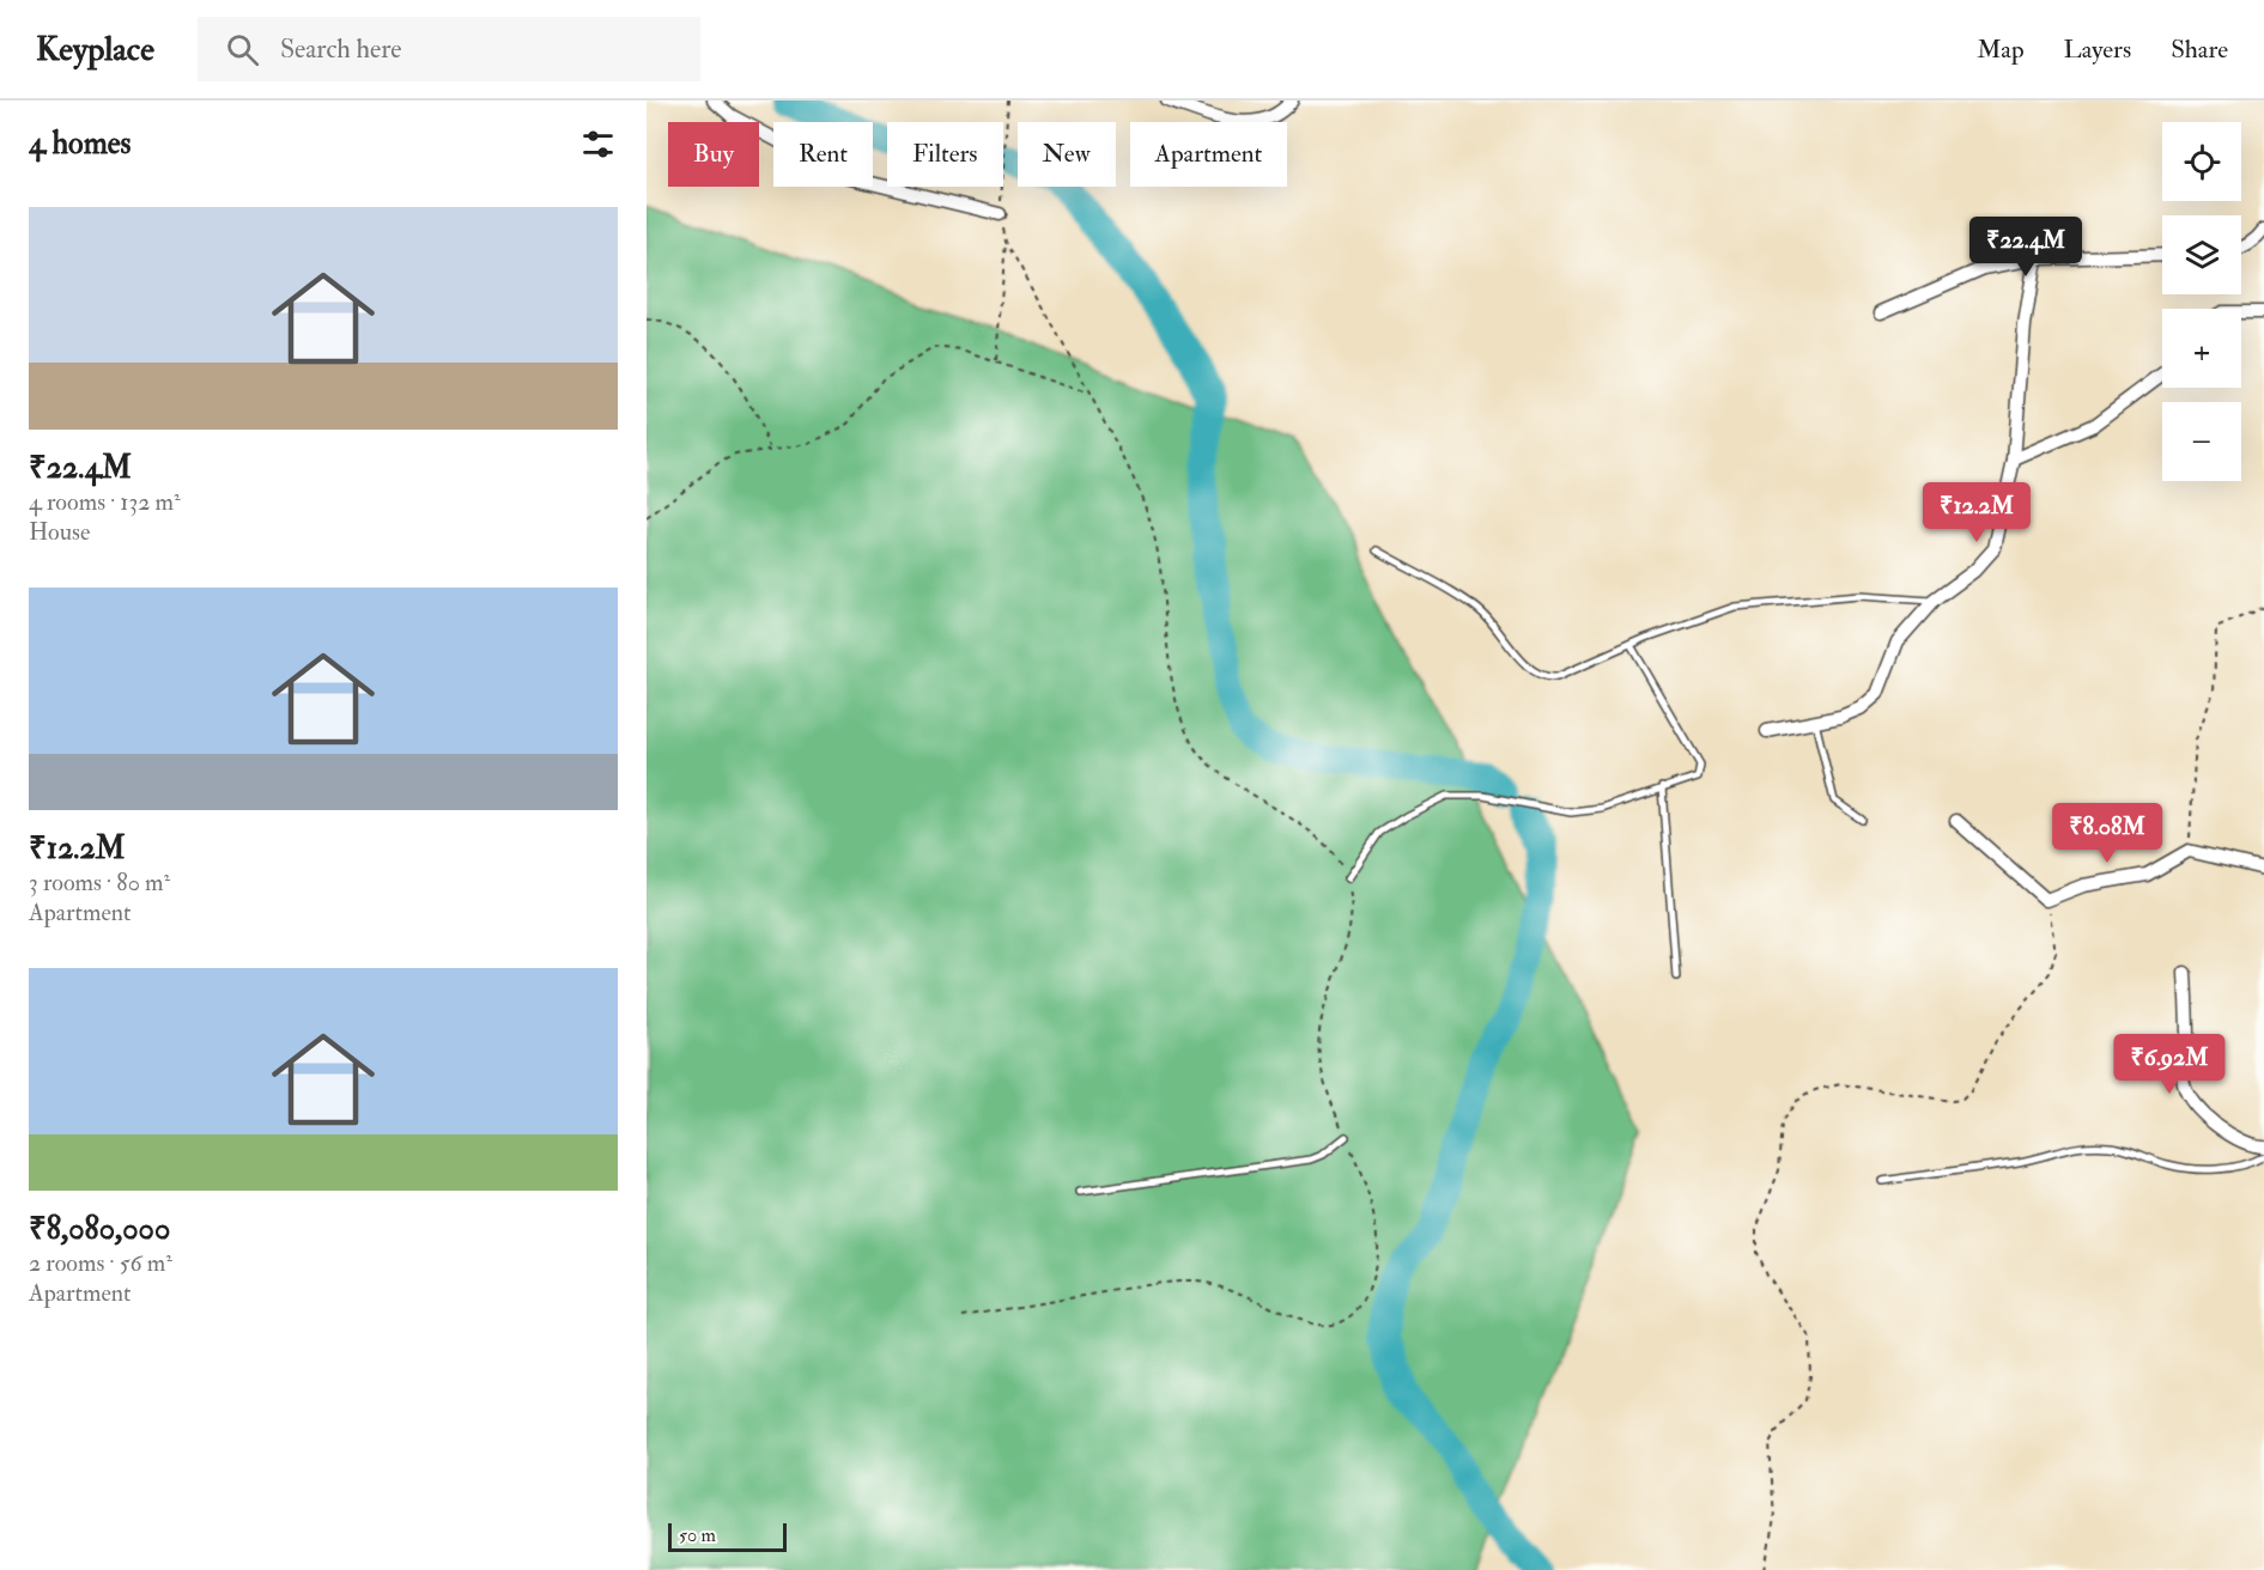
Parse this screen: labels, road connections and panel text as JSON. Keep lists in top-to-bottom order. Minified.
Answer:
{"scale_bar":"50 m","page":{"header":"Keyplace","search":"Search here","nav":["Map","Layers","Share"],"heading":"4 homes","map_buttons":["+","−"],"chip":["Buy","Rent","Filters","New","Apartment"],"list":[{"name":"₹22.4M","note":"4 rooms · 132 m² · House"},{"name":"₹12.2M","note":"3 rooms · 80 m² · Apartment"},{"name":"₹8,080,000","note":"2 rooms · 56 m² · Apartment"}],"price":["₹22.4M","₹12.2M","₹8.08M","₹6.92M"],"scale":"50 m"}}
